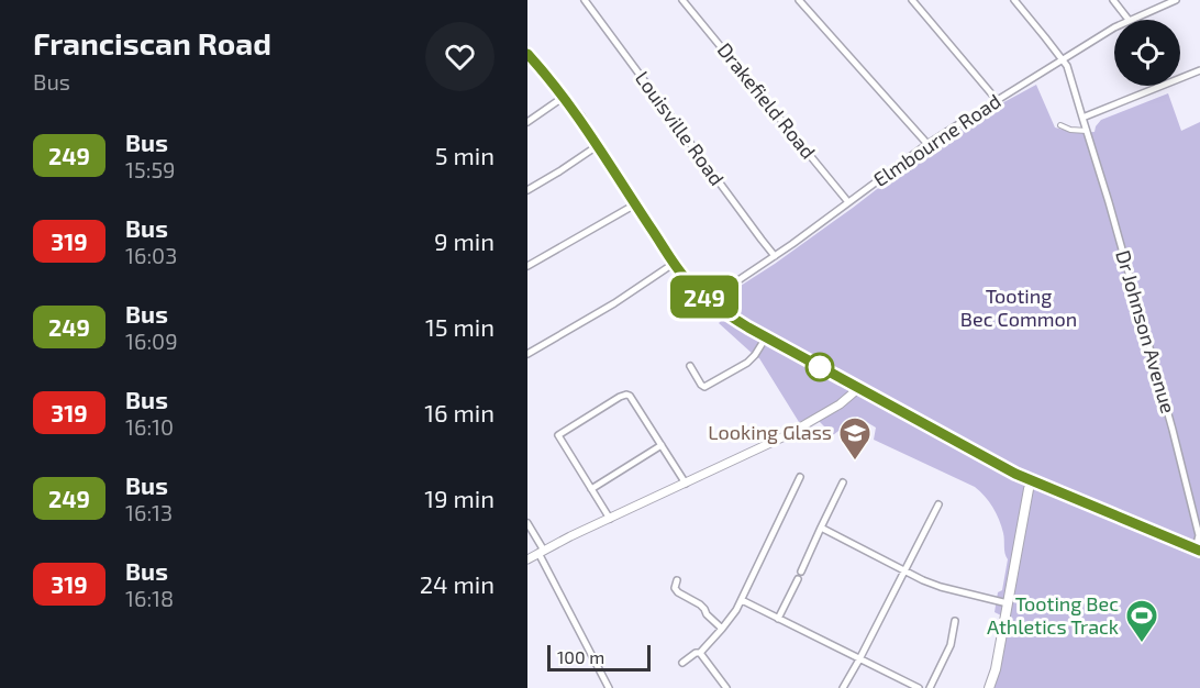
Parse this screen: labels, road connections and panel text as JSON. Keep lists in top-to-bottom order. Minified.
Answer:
{"streets":{"street":["Drakefield Road","Louisville Road","Elmbourne Road","Dr Johnson Avenue"]},"crossings":[["Drakefield Road","Elmbourne Road"],["Louisville Road","Elmbourne Road"],["Elmbourne Road","Dr Johnson Avenue"]],"parks":["Tooting Bec Common"],"places":{"school or university":["Looking Glass"],"sports":["Tooting Bec Athletics Track"]},"lines":["bus line 249"],"scale_bar":"100 m","page":{"heading":["Franciscan Road","Bus"],"on_map":"249","list":[{"mark":"249","name":"Bus","note":"15:59","value":"5 min"},{"mark":"319","name":"Bus","note":"16:03","value":"9 min"},{"mark":"249","name":"Bus","note":"16:09","value":"15 min"},{"mark":"319","name":"Bus","note":"16:10","value":"16 min"},{"mark":"249","name":"Bus","note":"16:13","value":"19 min"},{"mark":"319","name":"Bus","note":"16:18","value":"24 min"}],"scale":"100 m"}}
